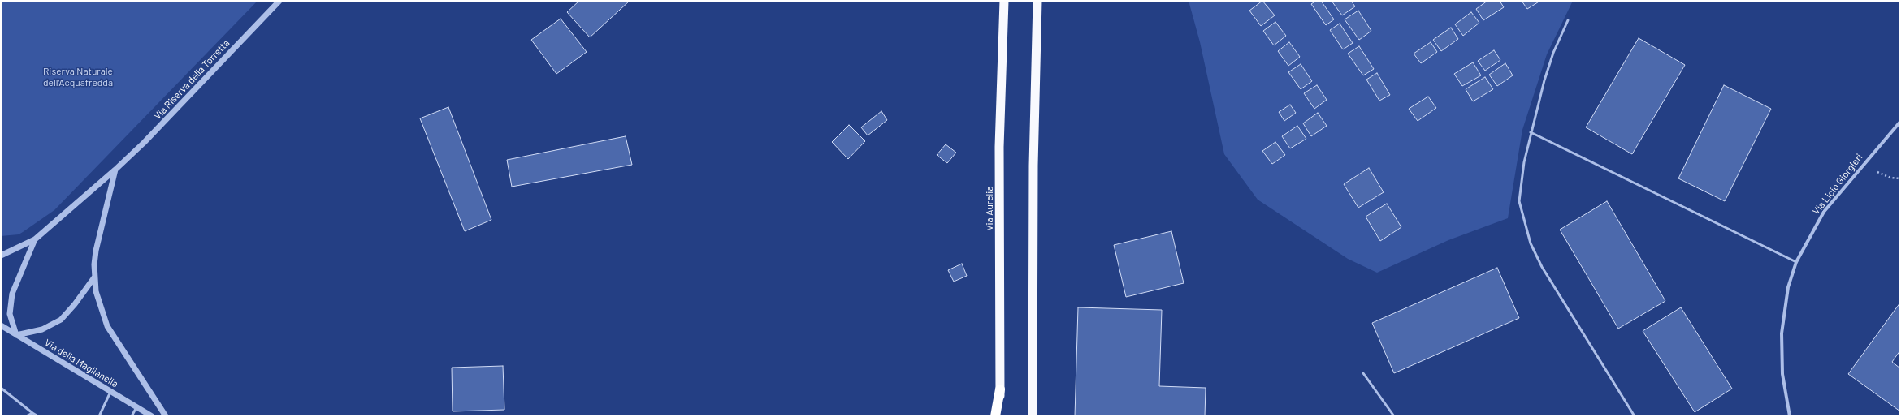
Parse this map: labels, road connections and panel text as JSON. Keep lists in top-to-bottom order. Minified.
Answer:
{"streets":{"highway":["Via Aurelia"],"street":["Via Riserva della Torretta","Via Licio Giorgieri","Via della Maglianella"]},"parks":["Riserva Naturale dell'Acquafredda"]}
